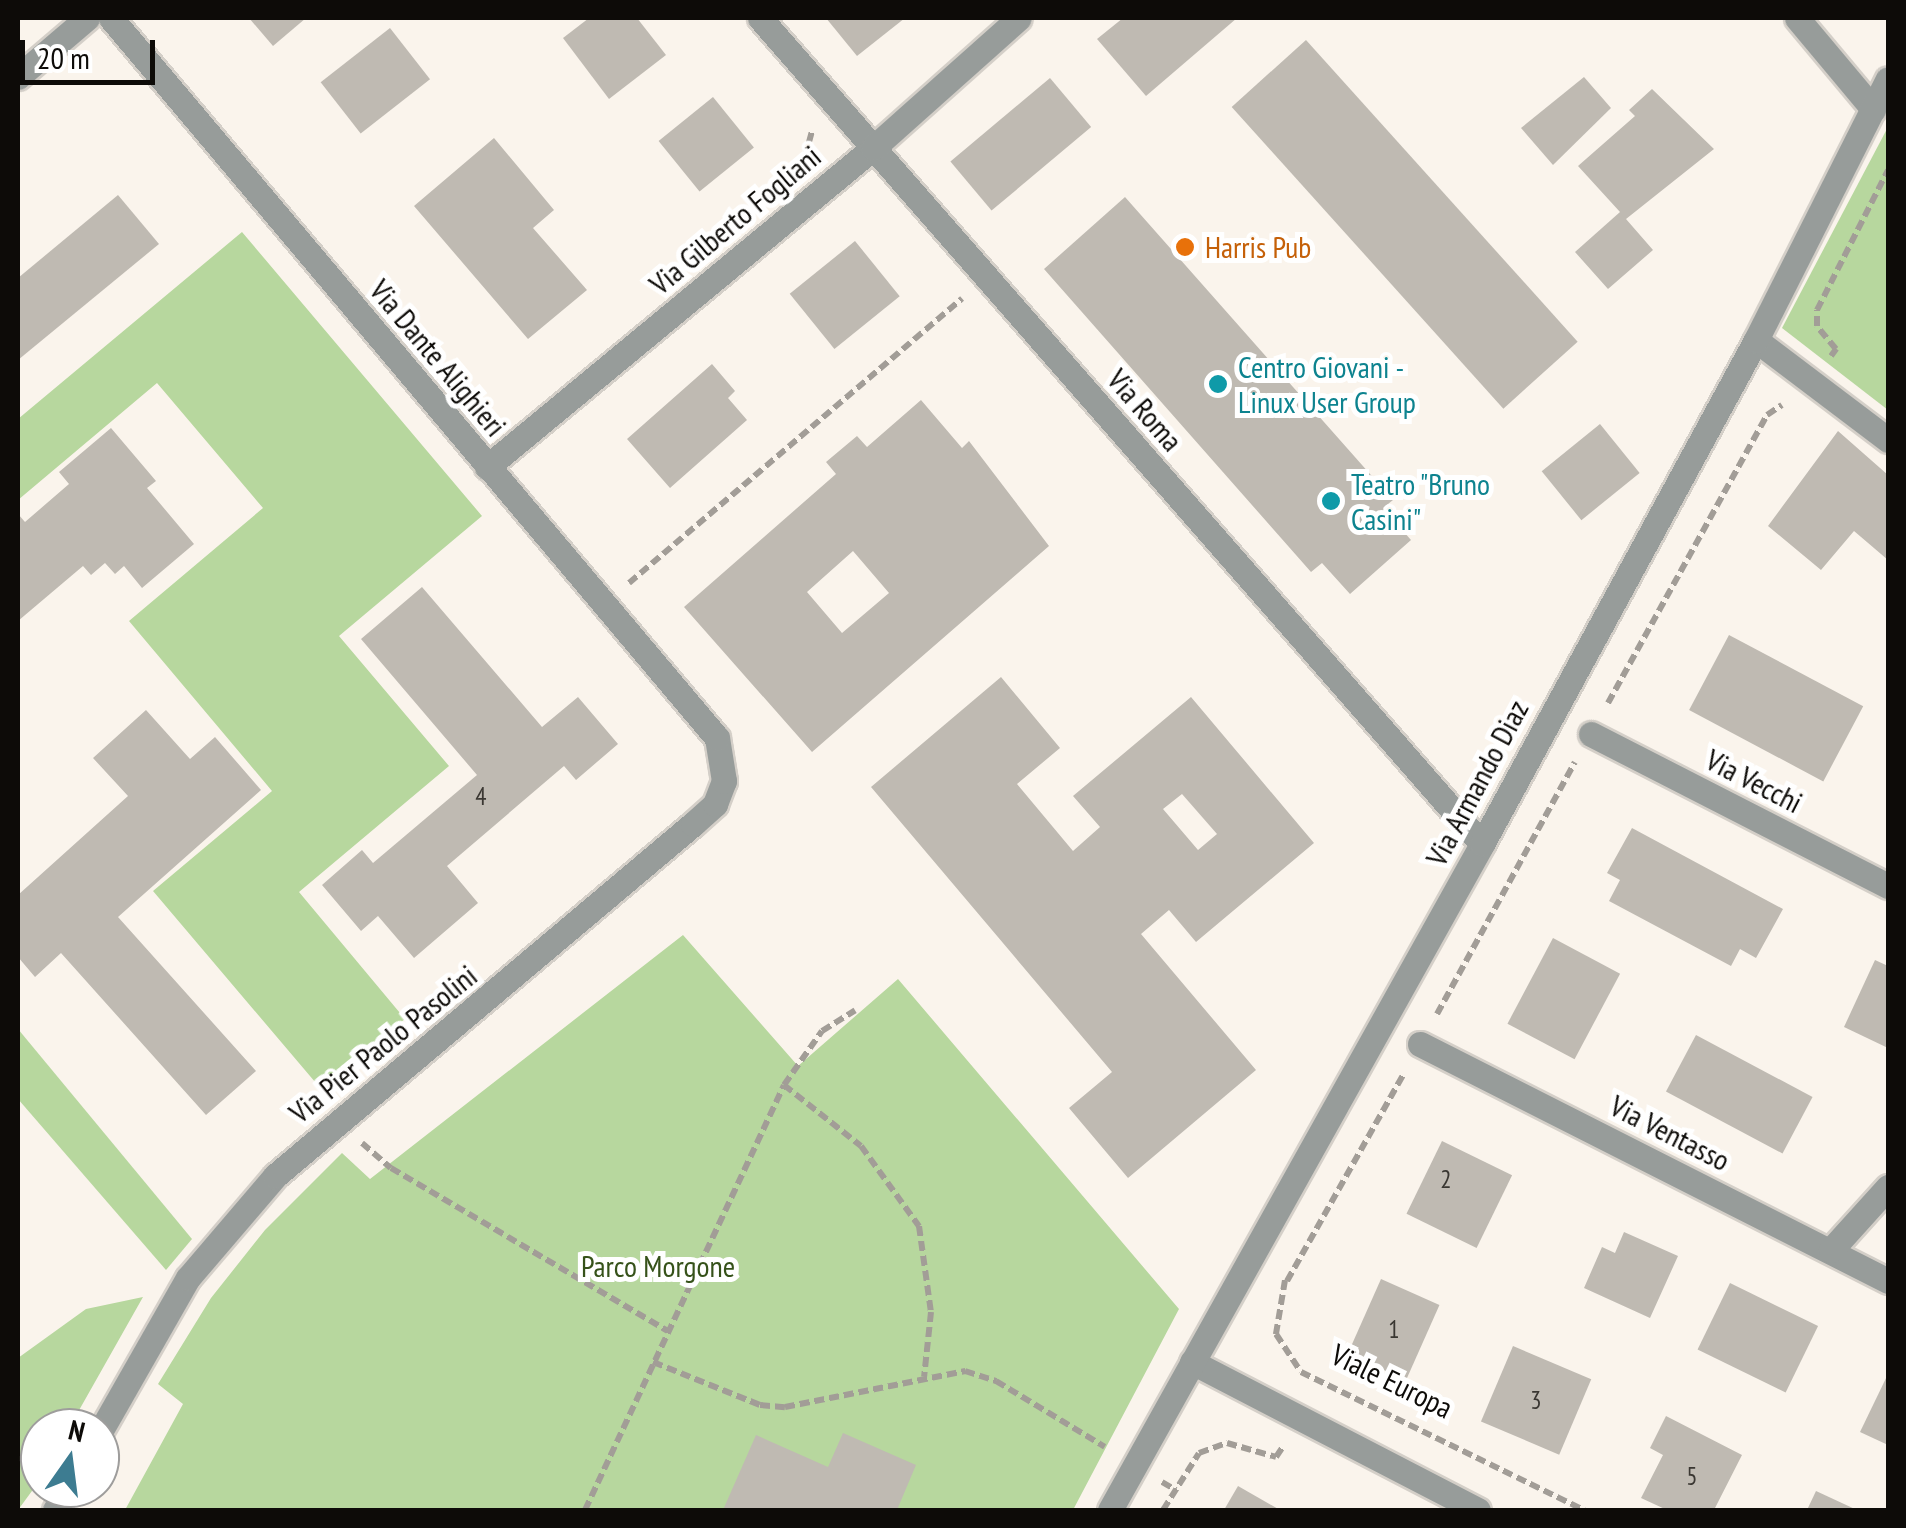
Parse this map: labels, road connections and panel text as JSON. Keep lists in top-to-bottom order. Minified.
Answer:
{"streets":{"street":["Via Gilberto Fogliani","Via Dante Alighieri","Via Roma","Via Vecchi","Via Armando Diaz","Via Pier Paolo Pasolini","Via Ventasso"],"path":["Viale Europa"]},"crossings":[["Via Gilberto Fogliani","Via Dante Alighieri"],["Via Gilberto Fogliani","Via Roma"],["Via Dante Alighieri","Via Pier Paolo Pasolini"],["Via Roma","Via Armando Diaz"],["Via Armando Diaz","Viale Europa"]],"parks":["Parco Morgone"],"places":["Harris Pub","Centro Giovani - Linux User Group","Teatro \"Bruno Casini\""],"house_numbers":["4","2","1","3","5"],"scale_bar":"20 m","north":"top"}
